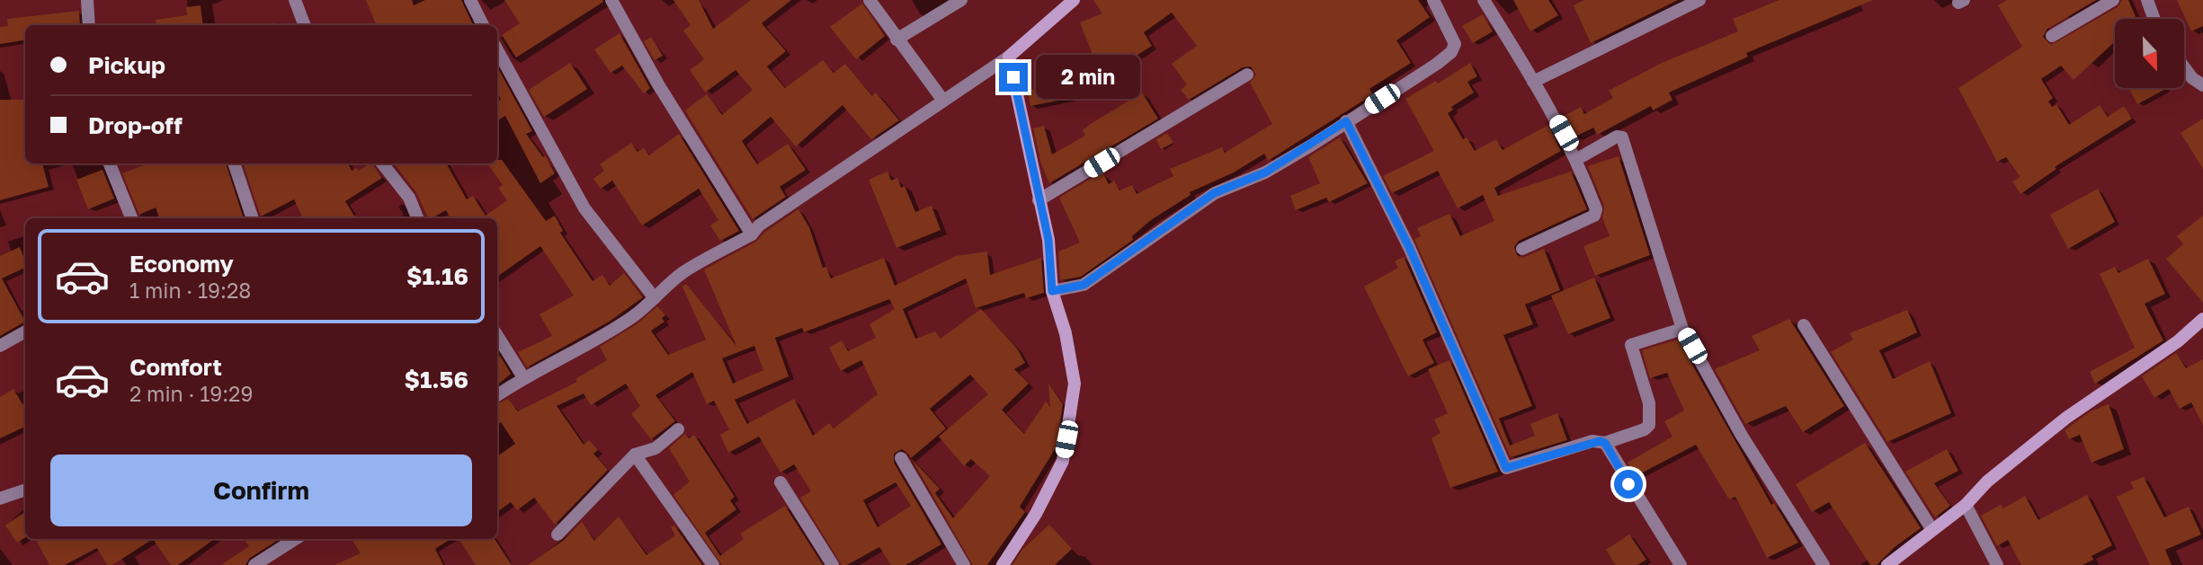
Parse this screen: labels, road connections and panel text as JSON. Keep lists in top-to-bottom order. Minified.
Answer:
{"north":"bottom","page":{"banner":["Pickup","Drop-off"],"bubble":"2 min","list":[{"name":"Economy","note":"1 min · 19:28","value":"$1.16"},{"name":"Comfort","note":"2 min · 19:29","value":"$1.56"}],"buttons":"Confirm"}}
